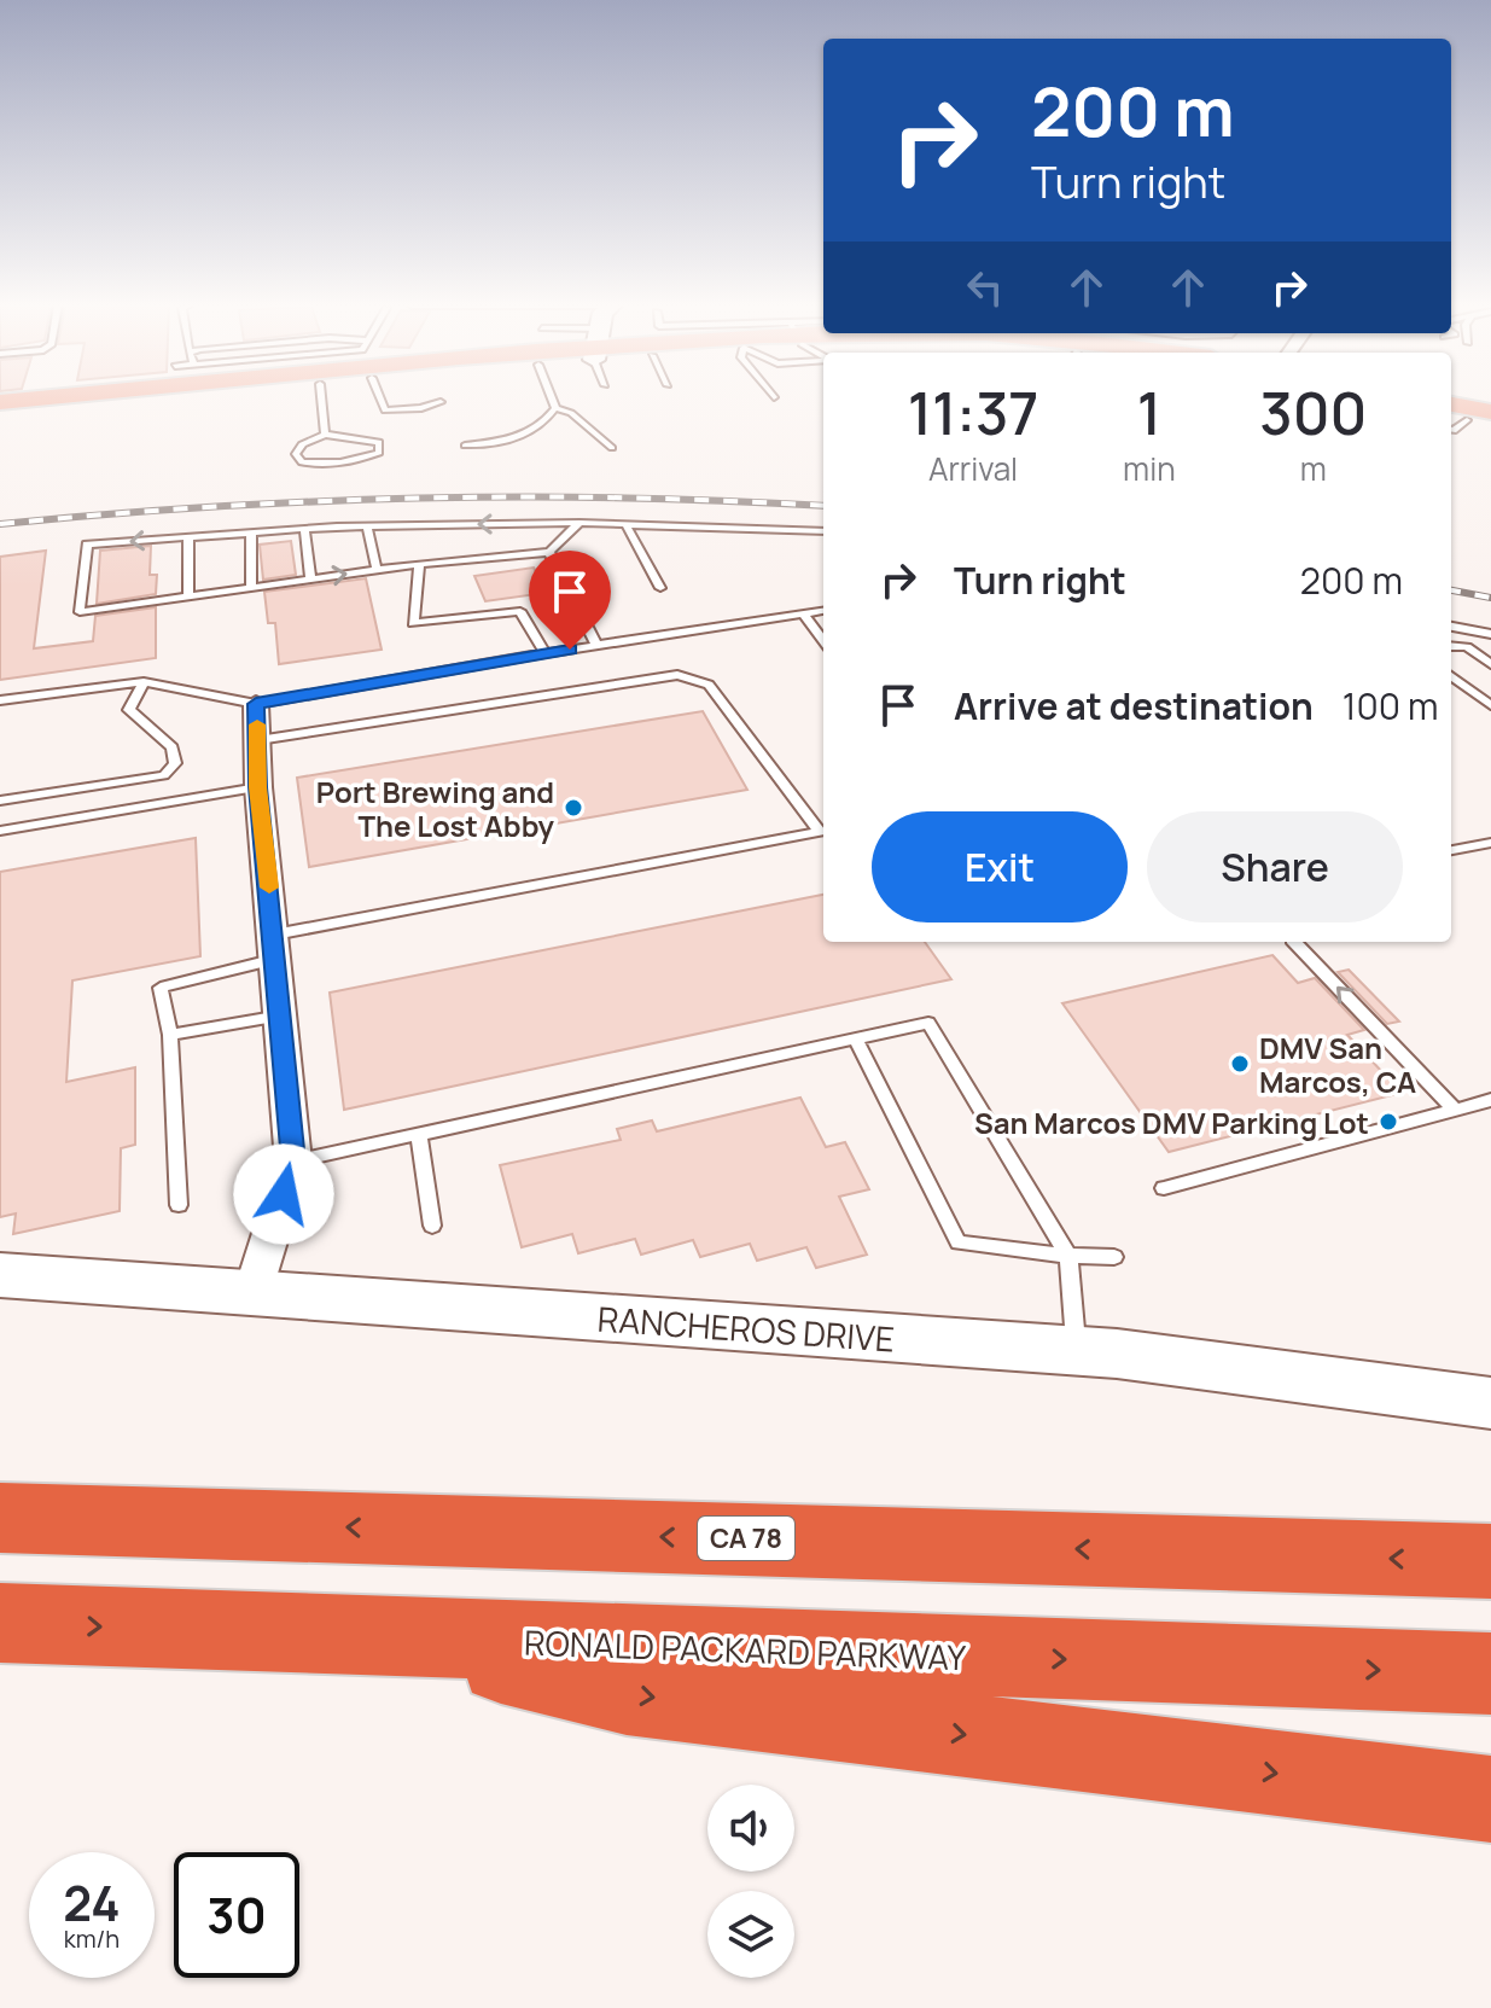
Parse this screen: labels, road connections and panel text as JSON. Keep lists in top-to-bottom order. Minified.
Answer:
{"streets":{"highway":["CA 78","RONALD PACKARD PARKWAY"],"main road":["RANCHEROS DRIVE"]},"places":["Port Brewing and The Lost Abby","DMV San Marcos, CA","San Marcos DMV Parking Lot"],"page":{"turn":["200 m","Turn right"],"eta":["11:37","Arrival","1","min","300","m"],"list":[{"name":"Turn right","value":"200 m"},{"name":"Arrive at destination","value":"100 m"}],"buttons":["Exit","Share"],"speed":"24 km/h","limit":"30"}}
